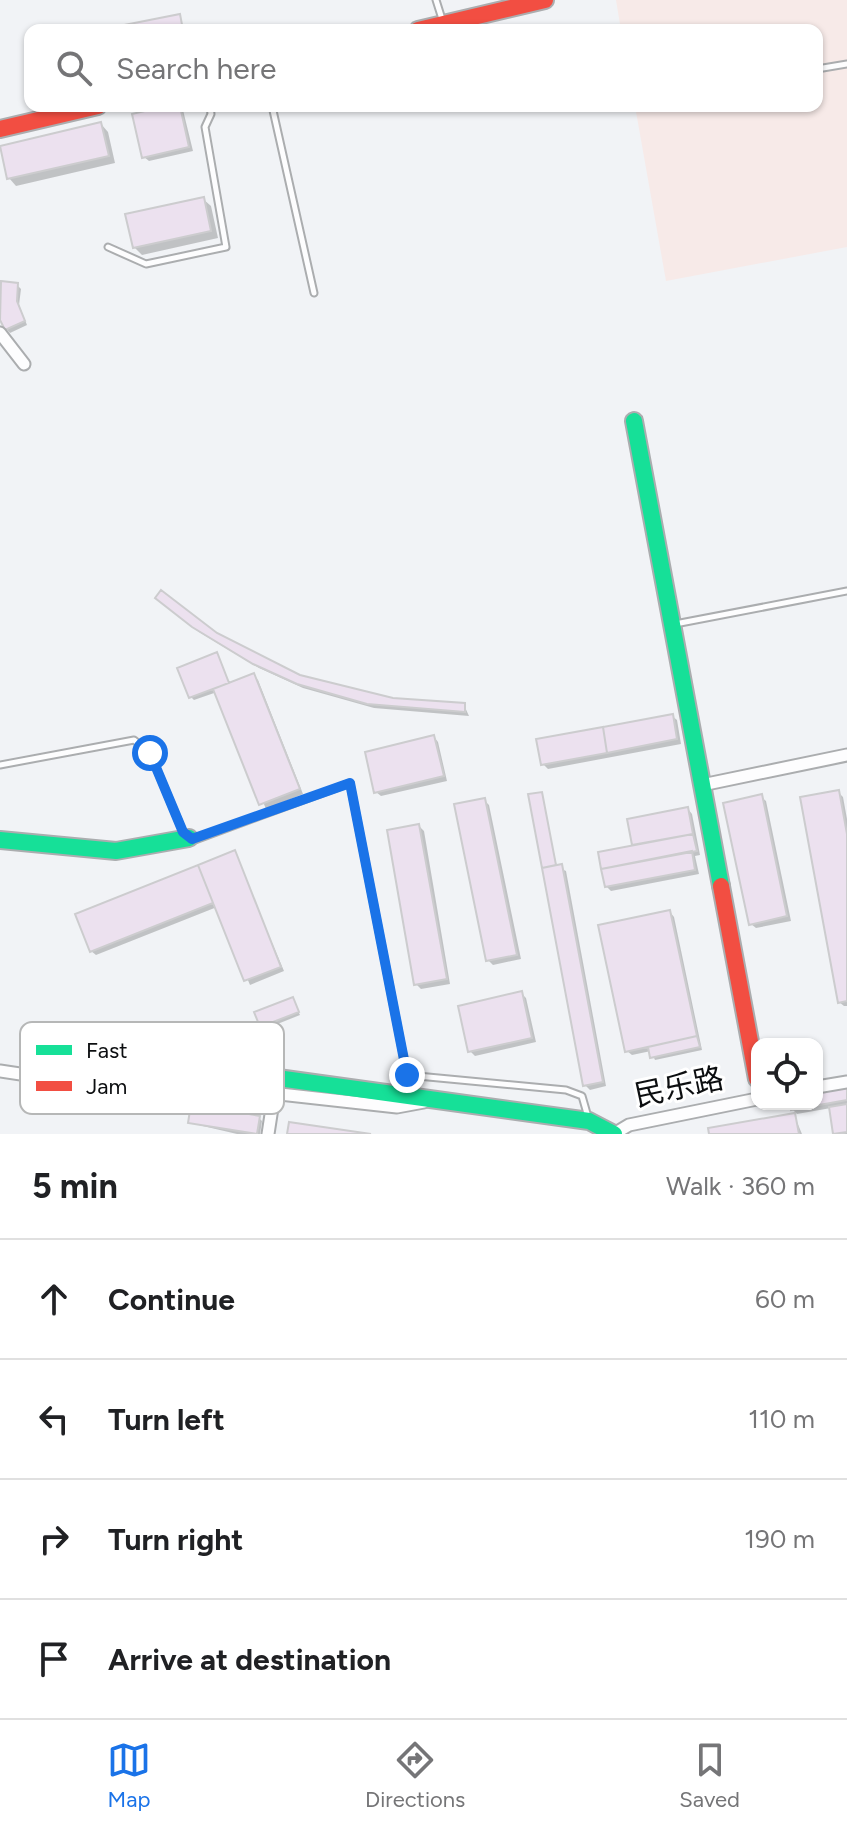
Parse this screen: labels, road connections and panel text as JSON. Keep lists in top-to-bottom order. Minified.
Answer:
{"streets":{"street":["民乐路"]},"legend":["Fast","Jam"],"page":{"search":"Search here","heading":["5 min","Walk · 360 m"],"list":[["Continue","60 m"],["Turn left","110 m"],["Turn right","190 m"],"Arrive at destination"],"nav":["Map","Directions","Saved"]}}
